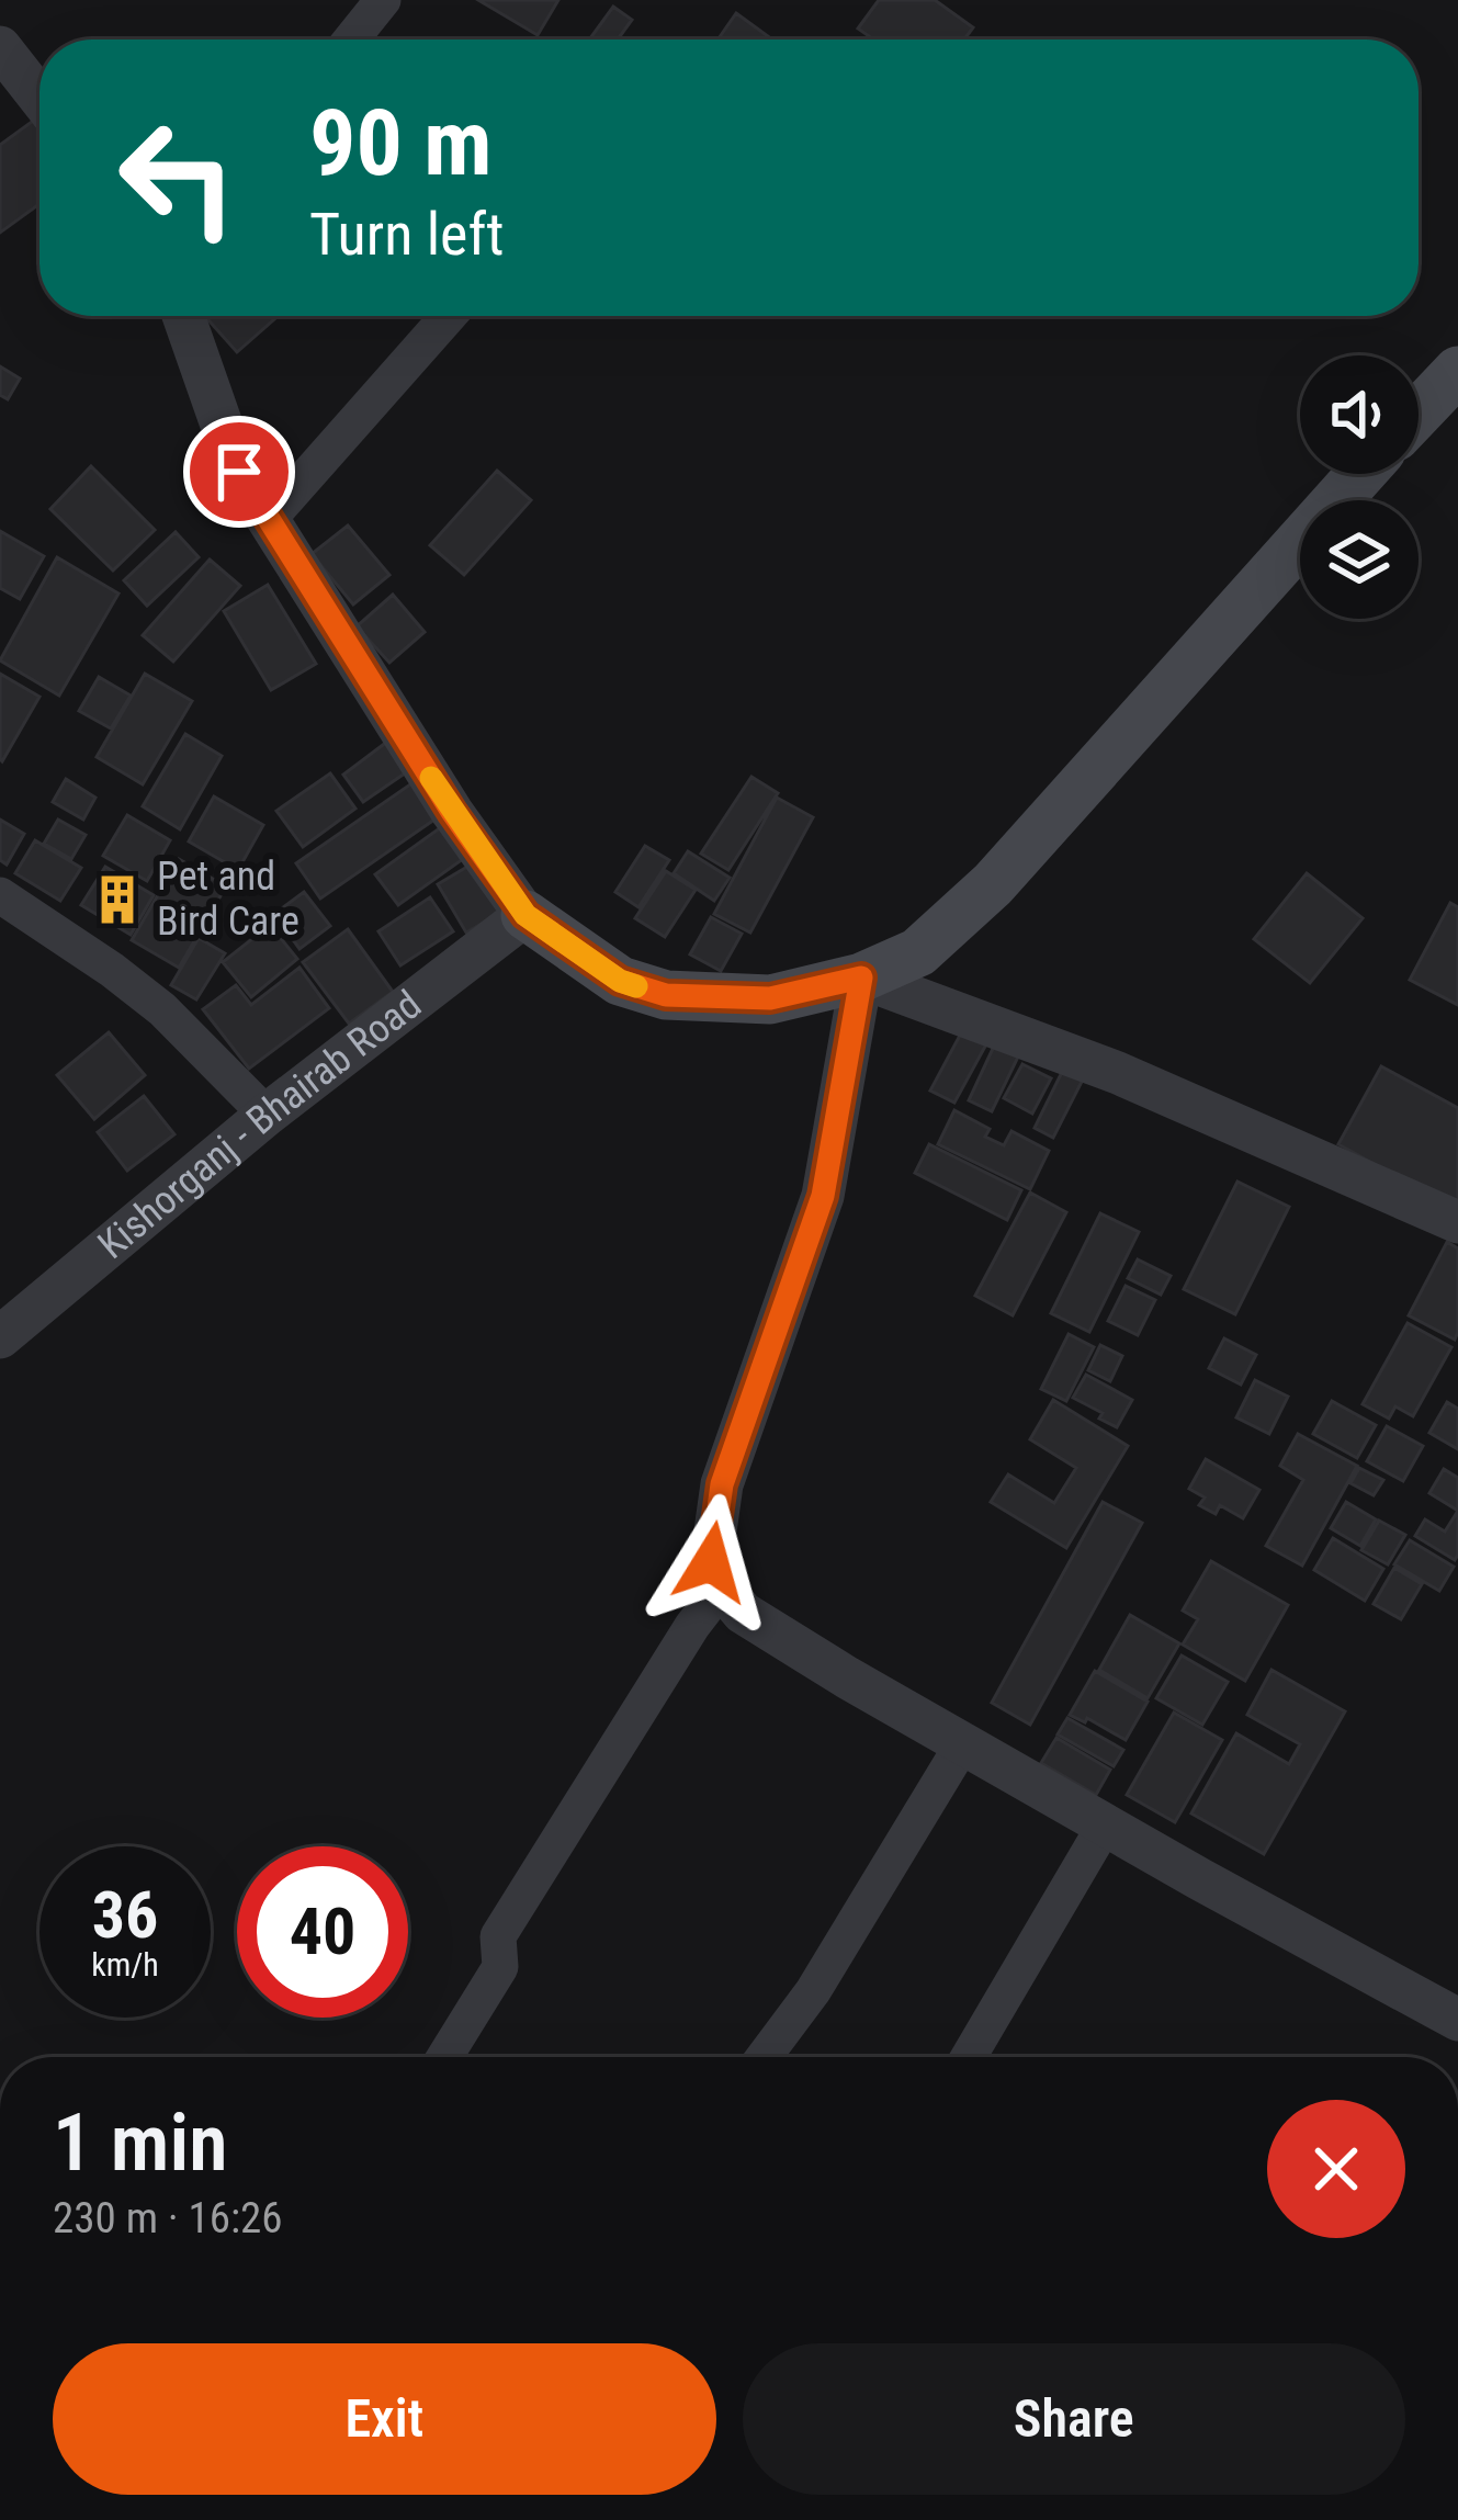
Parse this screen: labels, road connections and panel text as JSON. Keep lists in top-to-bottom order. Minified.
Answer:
{"streets":{"street":["Kishorganj - Bhairab Road"]},"places":{"building":["Pet and Bird Care"]},"page":{"turn":["90 m","Turn left"],"speed":"36 km/h","limit":"40","heading":["1 min","230 m · 16:26"],"buttons":["Exit","Share"]}}
